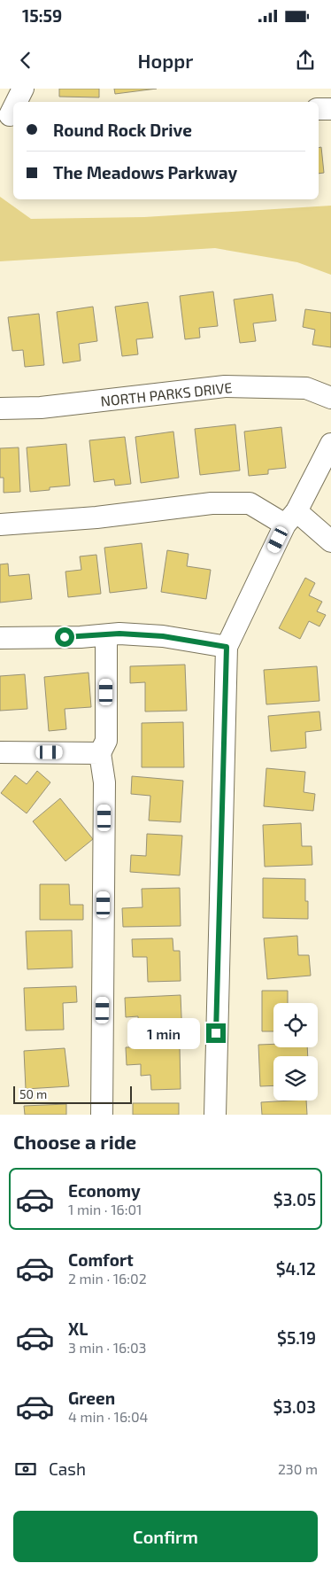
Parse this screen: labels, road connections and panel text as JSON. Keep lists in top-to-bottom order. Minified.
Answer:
{"streets":{"street":["NORTH PARKS DRIVE"]},"scale_bar":"50 m","page":{"status":"15:59","header":"Hoppr","banner":["Round Rock Drive","The Meadows Parkway"],"bubble":"1 min","scale":"50 m","heading":"Choose a ride","list":[{"name":"Economy","note":"1 min · 16:01","value":"$3.05"},{"name":"Comfort","note":"2 min · 16:02","value":"$4.12"},{"name":"XL","note":"3 min · 16:03","value":"$5.19"},{"name":"Green","note":"4 min · 16:04","value":"$3.03"}],"pay":["Cash","230 m"],"buttons":"Confirm"}}
